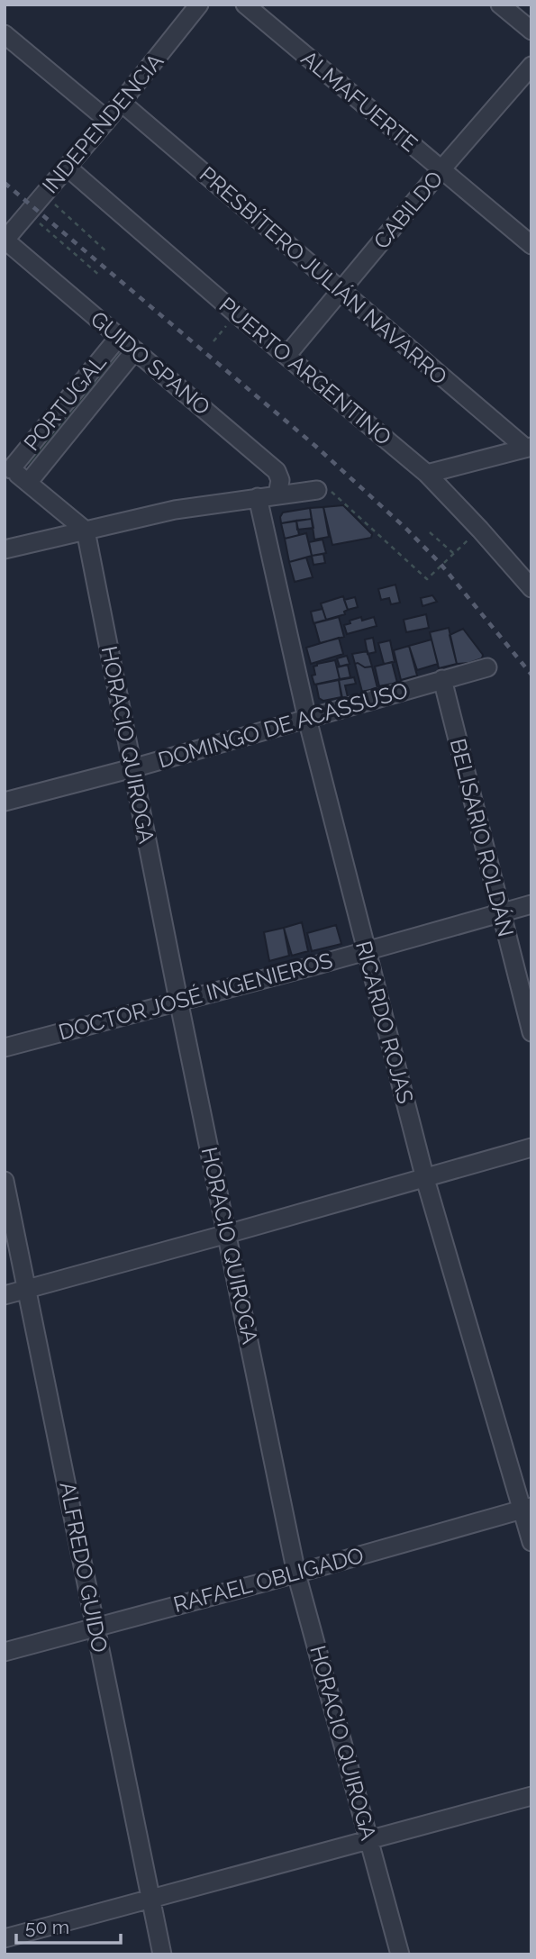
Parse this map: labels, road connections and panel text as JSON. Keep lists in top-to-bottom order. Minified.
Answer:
{"streets":{"street":["ALMAFUERTE","INDEPENDENCIA","CABILDO","PRESBÍTERO JULIÁN NAVARRO","GUIDO SPANO","PUERTO ARGENTINO","PORTUGAL","DOMINGO DE ACASSUSO","HORACIO QUIROGA","BELISARIO ROLDÁN","DOCTOR JOSÉ INGENIEROS","RICARDO ROJAS","ALFREDO GUIDO","RAFAEL OBLIGADO"]},"crossings":[["ALMAFUERTE","CABILDO"],["INDEPENDENCIA","PRESBÍTERO JULIÁN NAVARRO"],["INDEPENDENCIA","GUIDO SPANO"],["INDEPENDENCIA","PUERTO ARGENTINO"],["CABILDO","PRESBÍTERO JULIÁN NAVARRO"],["CABILDO","PUERTO ARGENTINO"],["GUIDO SPANO","PORTUGAL"],["DOMINGO DE ACASSUSO","HORACIO QUIROGA"],["DOMINGO DE ACASSUSO","BELISARIO ROLDÁN"],["DOMINGO DE ACASSUSO","RICARDO ROJAS"],["HORACIO QUIROGA","DOCTOR JOSÉ INGENIEROS"],["HORACIO QUIROGA","RAFAEL OBLIGADO"],["BELISARIO ROLDÁN","DOCTOR JOSÉ INGENIEROS"],["DOCTOR JOSÉ INGENIEROS","RICARDO ROJAS"],["RICARDO ROJAS","RAFAEL OBLIGADO"],["ALFREDO GUIDO","RAFAEL OBLIGADO"]],"scale_bar":"50 m"}
